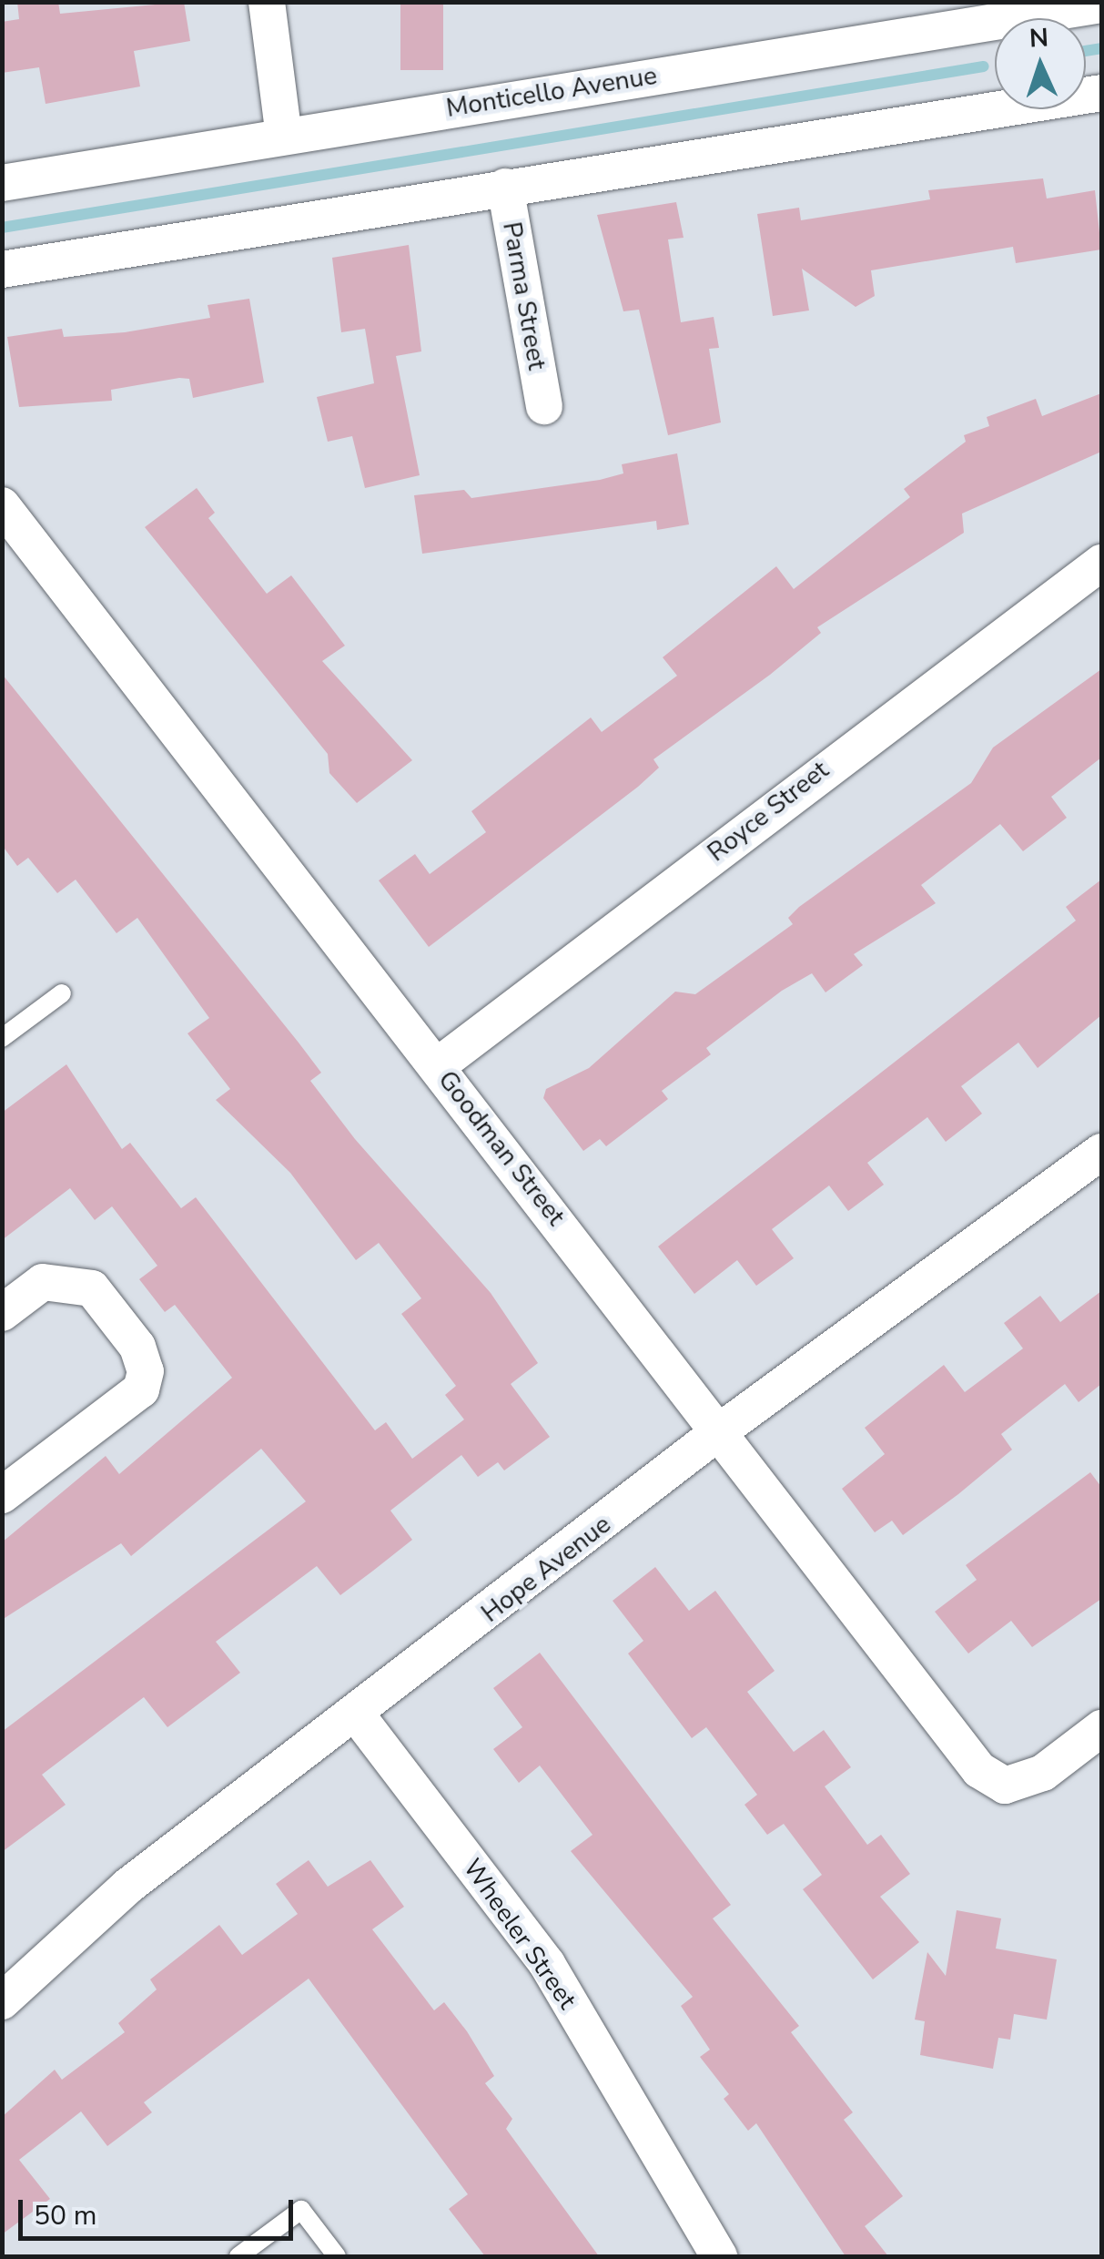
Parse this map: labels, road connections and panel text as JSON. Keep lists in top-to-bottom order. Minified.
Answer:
{"streets":{"street":["Monticello Avenue","Parma Street","Royce Street","Goodman Street","Hope Avenue","Wheeler Street"]},"crossings":[["Royce Street","Goodman Street"],["Goodman Street","Hope Avenue"],["Hope Avenue","Wheeler Street"]],"scale_bar":"50 m","north":"top"}
